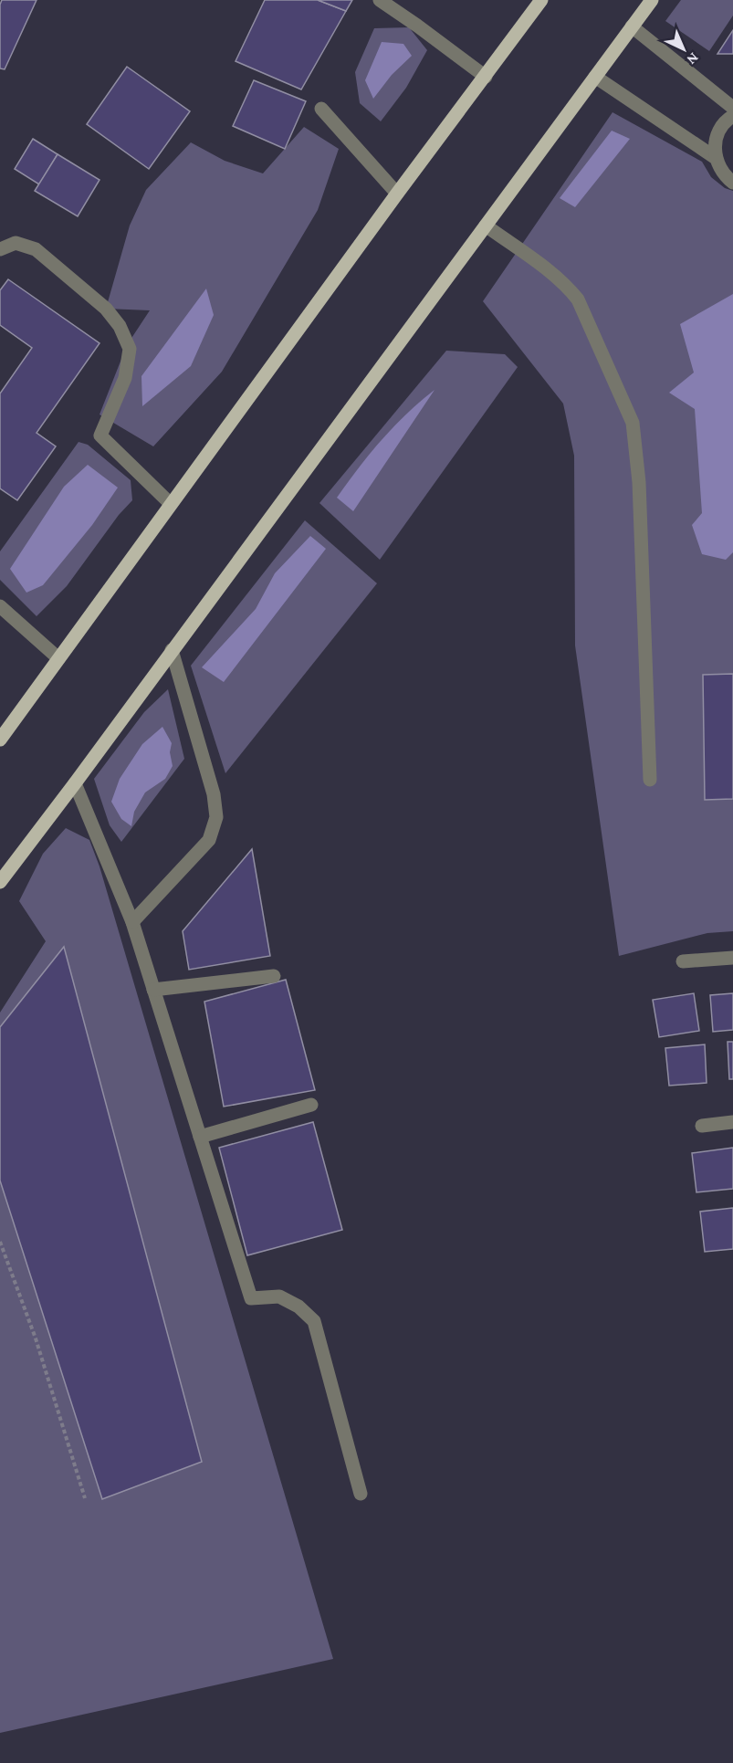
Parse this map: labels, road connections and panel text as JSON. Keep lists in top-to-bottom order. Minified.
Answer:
{"north":"bottom right"}
